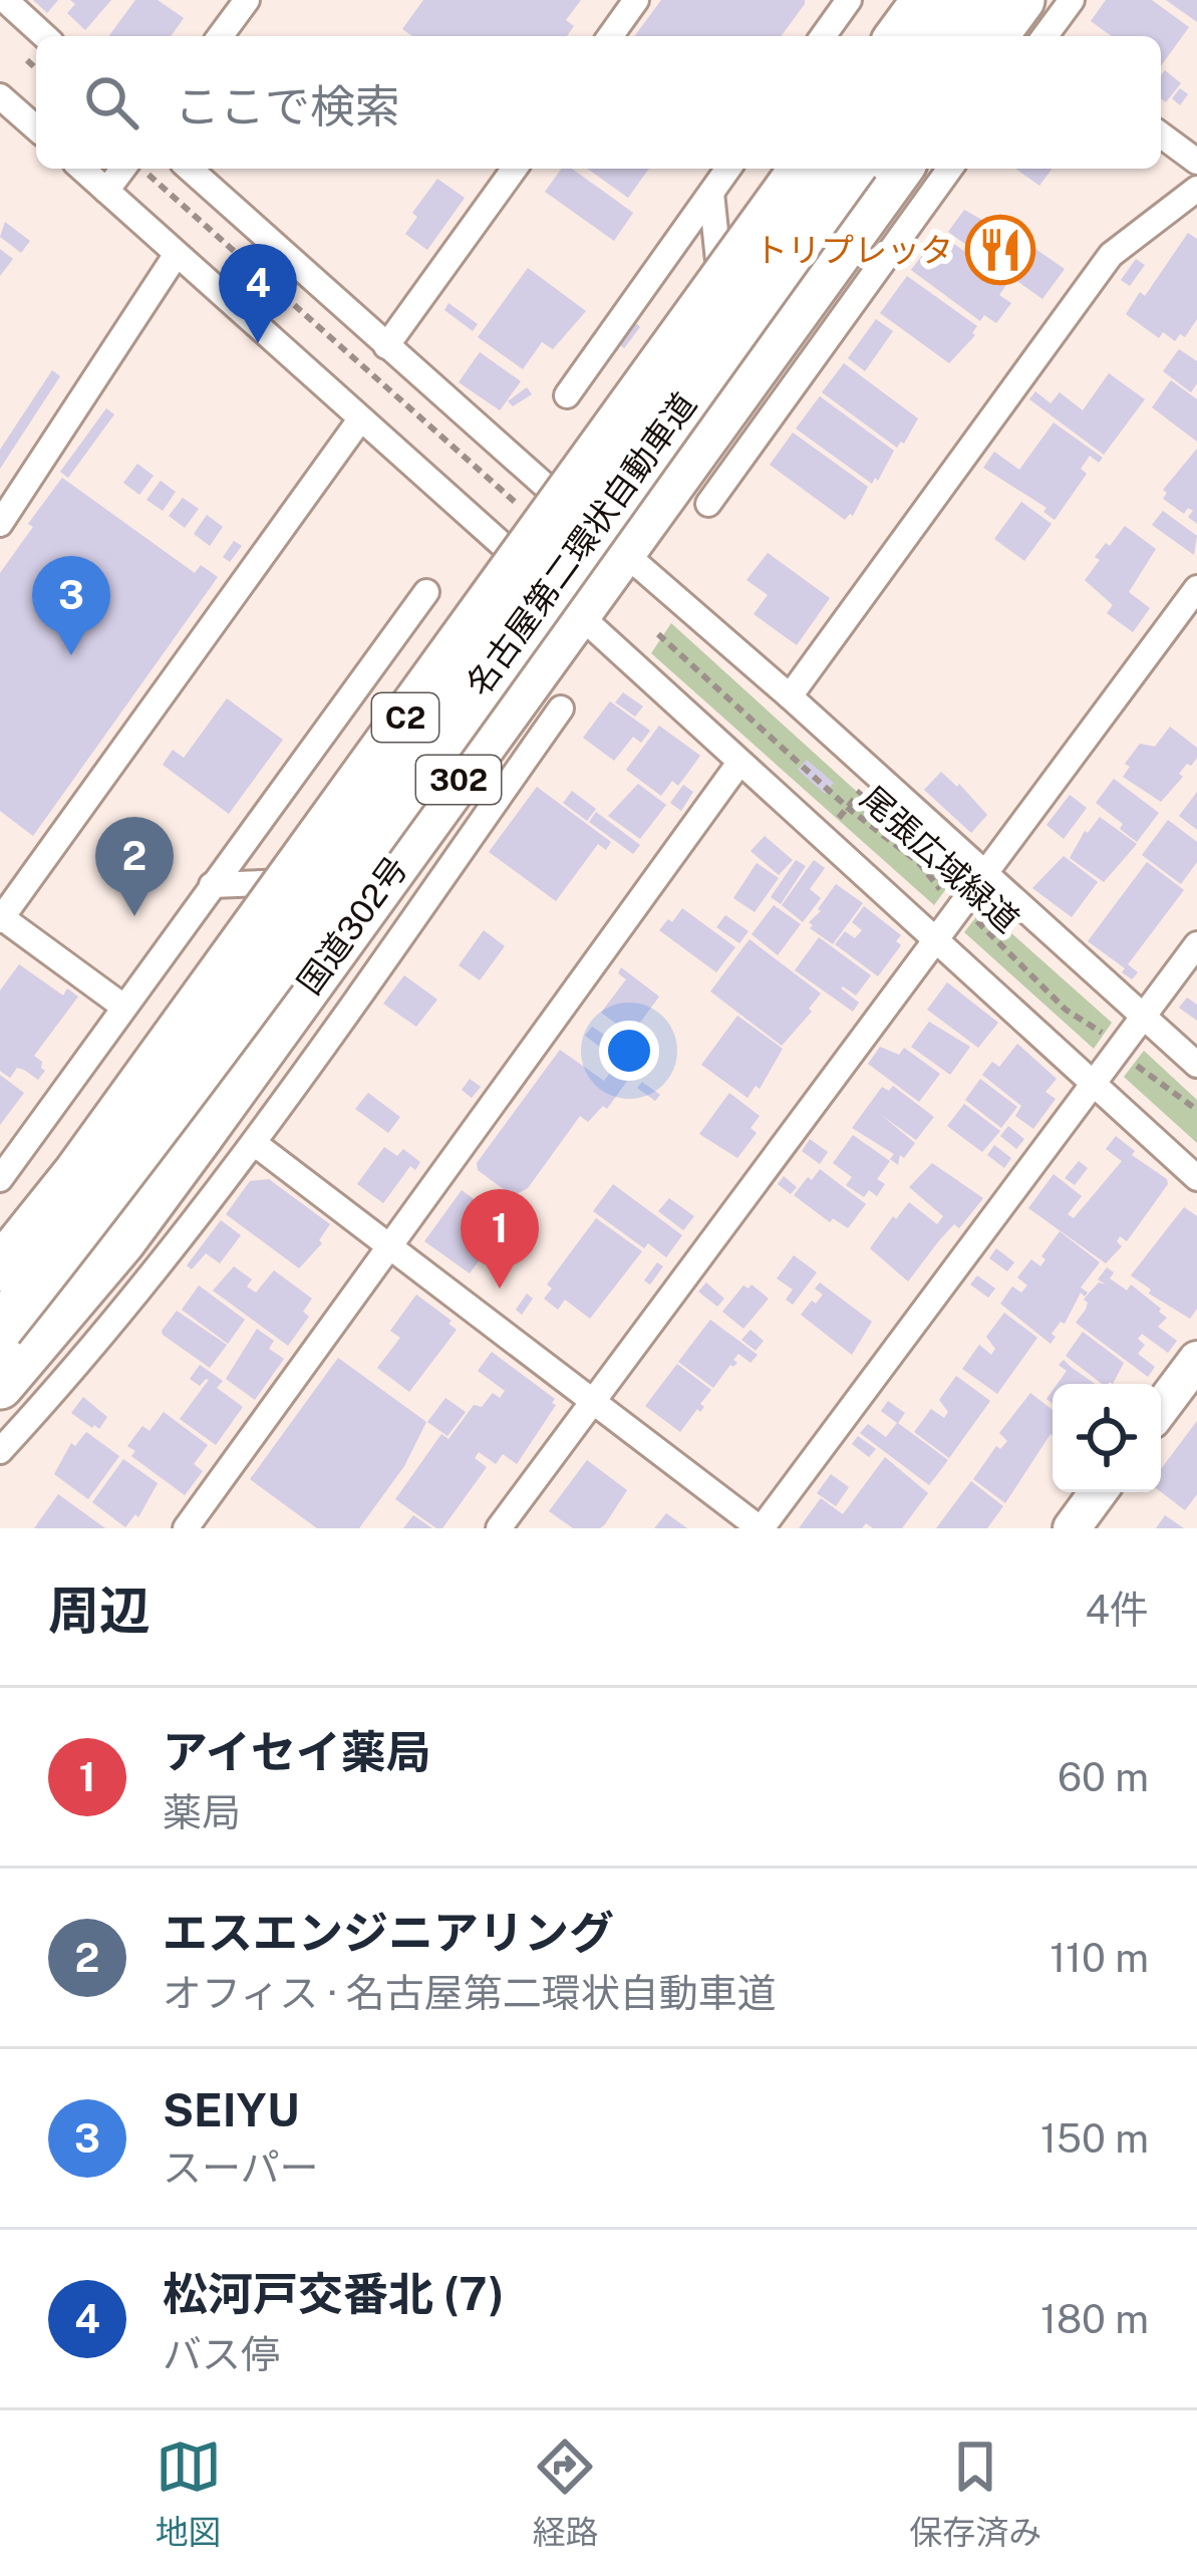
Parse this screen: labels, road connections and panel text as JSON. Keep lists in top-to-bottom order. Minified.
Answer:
{"streets":{"highway":["名古屋第二環状自動車道","C2","302","国道302号"],"path":["尾張広域緑道"]},"places":{"restaurant":["トリプレッタ"]},"page":{"search":"ここで検索","pins":["4","3","2","1"],"heading":["周辺","4件"],"list":[{"mark":"1","name":"アイセイ薬局","note":"薬局","value":"60 m"},{"mark":"2","name":"エスエンジニアリング","note":"オフィス · 名古屋第二環状自動車道","value":"110 m"},{"mark":"3","name":"SEIYU","note":"スーパー","value":"150 m"},{"mark":"4","name":"松河戸交番北 (7)","note":"バス停","value":"180 m"}],"nav":["地図","経路","保存済み"]}}
